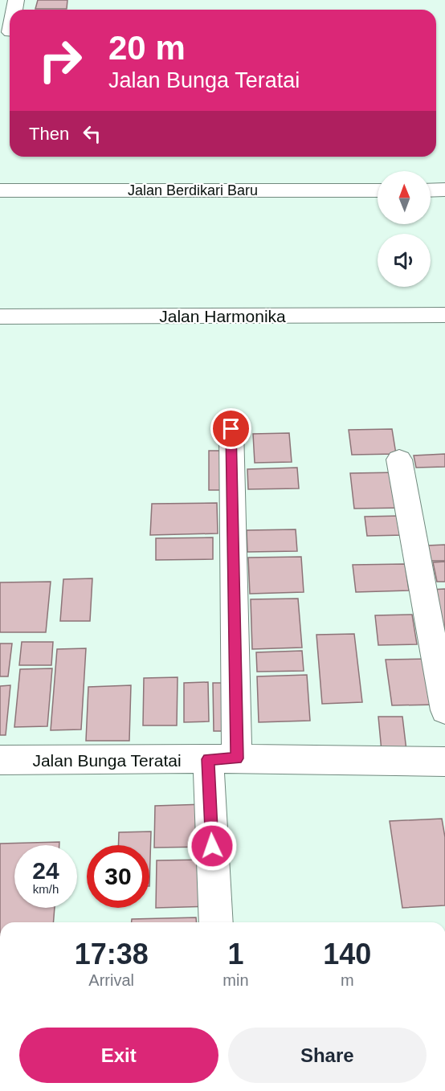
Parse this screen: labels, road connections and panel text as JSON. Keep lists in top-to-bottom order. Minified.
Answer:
{"streets":{"street":["Jalan Berdikari Baru","Jalan Harmonika","Jalan Bunga Teratai"]},"north":"top","page":{"turn":["20 m","Jalan Bunga Teratai"],"then":"Then","speed":"24 km/h","limit":"30","eta":["17:38","Arrival","1","min","140","m"],"buttons":["Exit","Share"]}}
